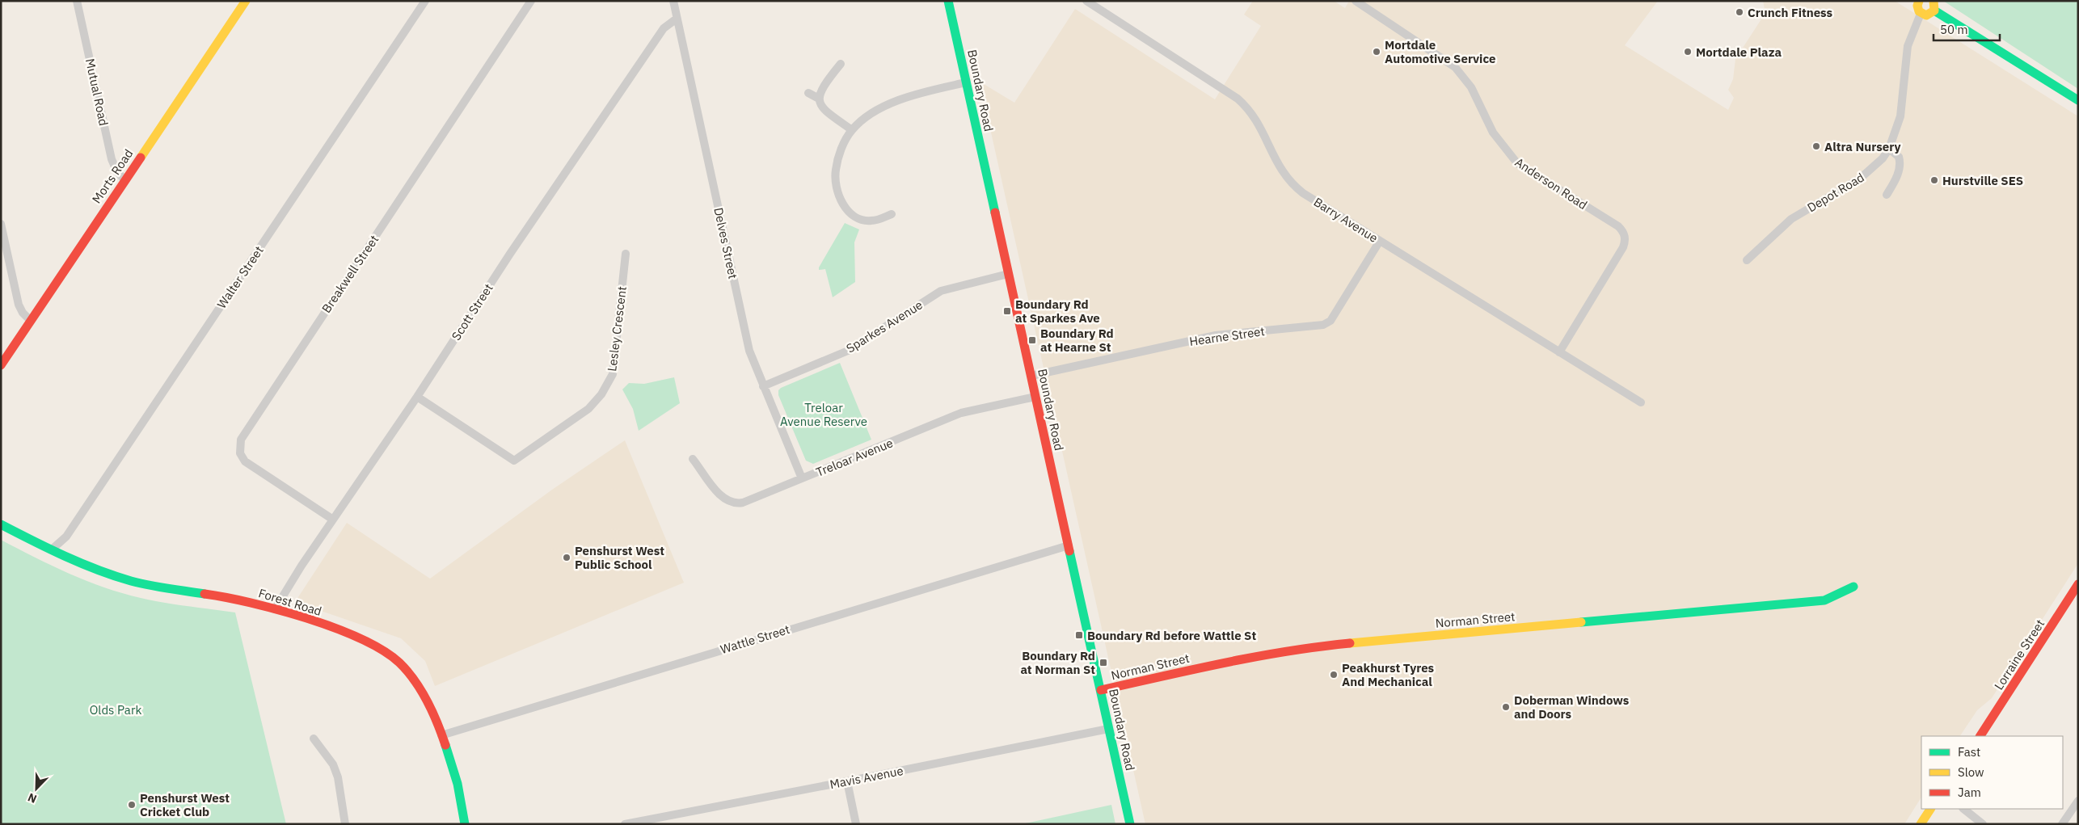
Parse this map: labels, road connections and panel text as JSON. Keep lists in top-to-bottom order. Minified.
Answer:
{"streets":{"street":["Boundary Road","Mutual Road","Morts Road","Anderson Road","Depot Road","Barry Avenue","Delves Street","Breakwell Street","Walter Street","Scott Street","Sparkes Avenue","Lesley Crescent","Hearne Street","Treloar Avenue","Forest Road","Norman Street","Wattle Street","Lorraine Street","Mavis Avenue"]},"crossings":[["Boundary Road","Sparkes Avenue"],["Boundary Road","Hearne Street"],["Boundary Road","Treloar Avenue"],["Boundary Road","Norman Street"],["Boundary Road","Wattle Street"],["Boundary Road","Mavis Avenue"],["Mutual Road","Morts Road"],["Anderson Road","Barry Avenue"],["Barry Avenue","Hearne Street"],["Delves Street","Scott Street"],["Delves Street","Sparkes Avenue"],["Delves Street","Treloar Avenue"],["Breakwell Street","Scott Street"],["Walter Street","Forest Road"],["Scott Street","Lesley Crescent"],["Scott Street","Forest Road"],["Forest Road","Wattle Street"]],"parks":["Treloar Avenue Reserve","Olds Park"],"places":{"other":["Crunch Fitness","Mortdale Automotive Service","Mortdale Plaza","Altra Nursery","Hurstville SES","Penshurst West Public School","Peakhurst Tyres And Mechanical","Doberman Windows and Doors","Penshurst West Cricket Club"],"transit":["Boundary Rd at Sparkes Ave","Boundary Rd at Hearne St","Boundary Rd before Wattle St","Boundary Rd at Norman St"]},"legend":["Fast","Slow","Jam"],"scale_bar":"50 m","north":"bottom left"}
